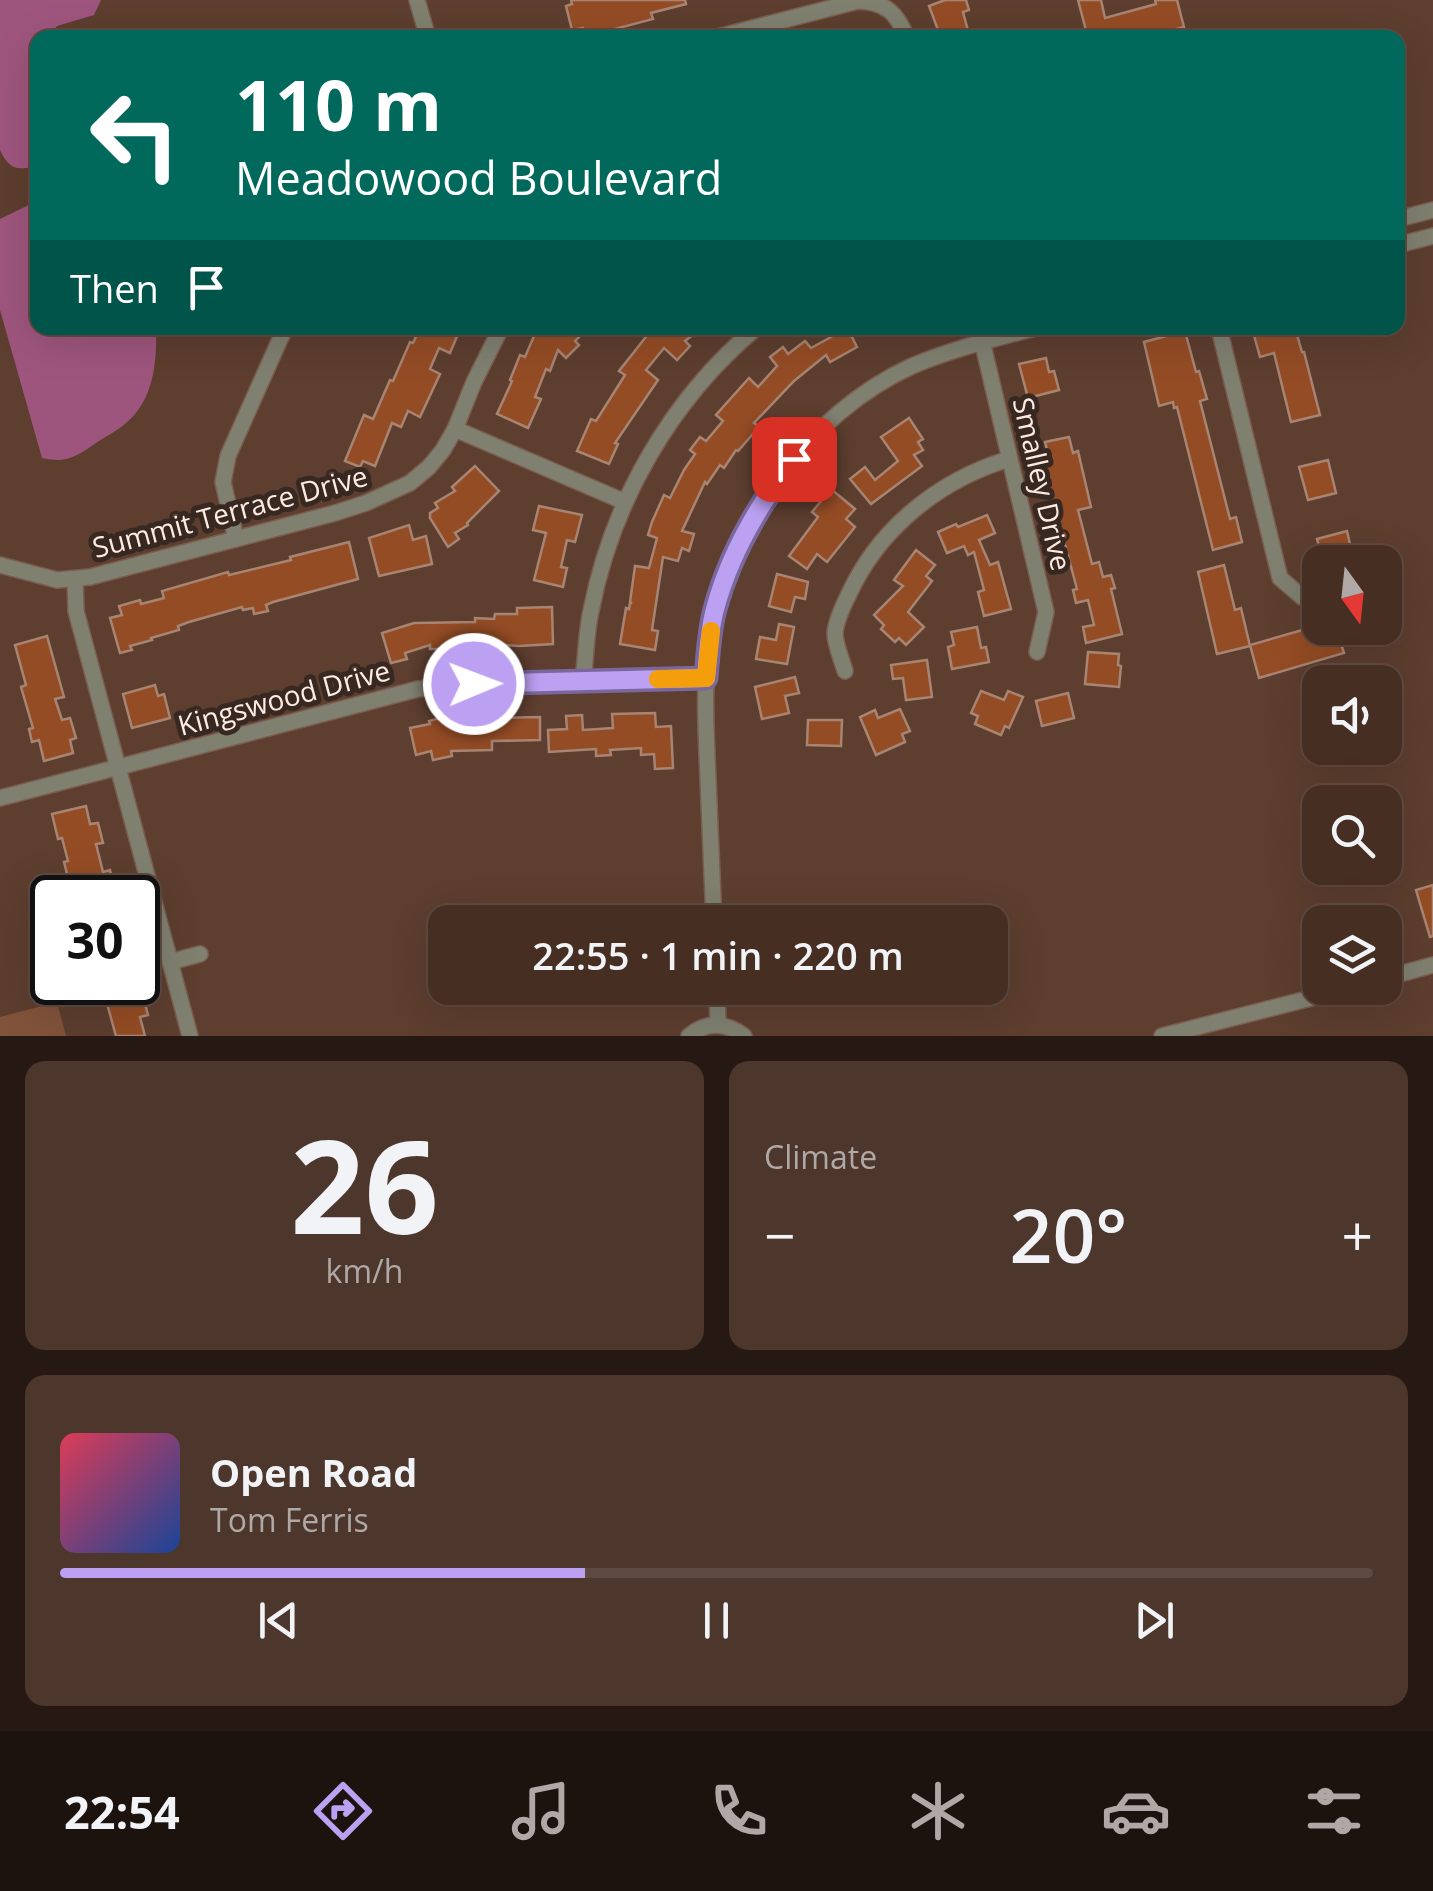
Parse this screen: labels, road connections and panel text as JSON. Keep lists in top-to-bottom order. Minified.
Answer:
{"streets":{"street":["Smalley Drive","Summit Terrace Drive","Kingswood Drive"]},"north":"bottom","page":{"turn":["110 m","Meadowood Boulevard"],"then":"Then","limit":"30","trip":"22:55 · 1 min · 220 m","tile":[["26","km/h"],"Climate"],"heat":["−","20°","+"],"song":["Open Road","Tom Ferris"],"tabs":"22:54"}}
